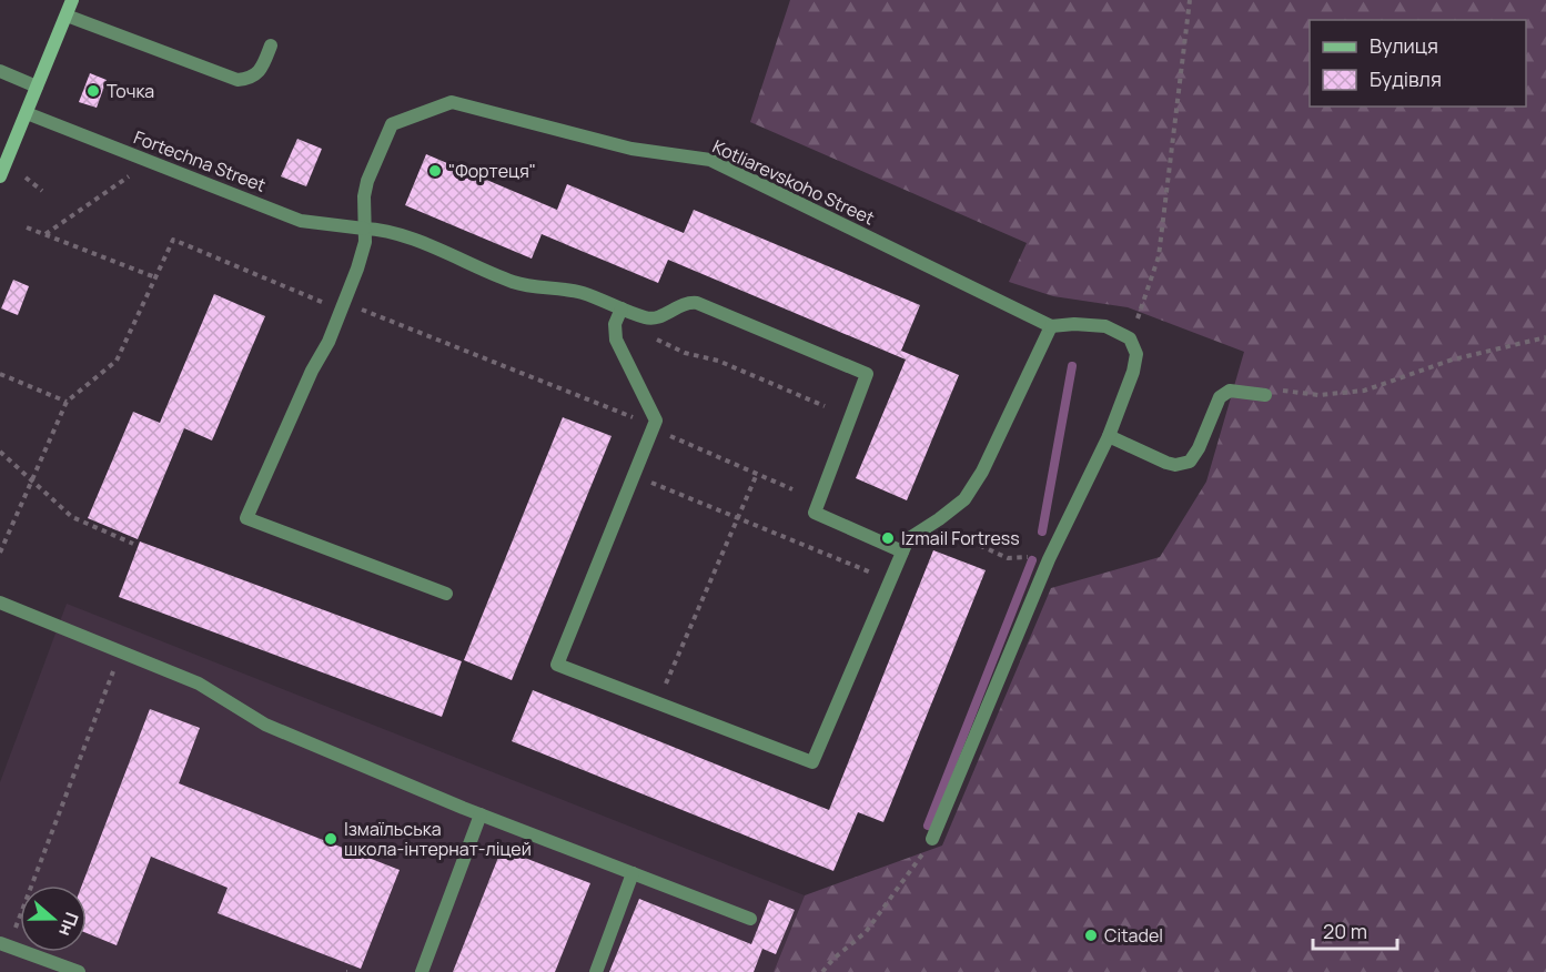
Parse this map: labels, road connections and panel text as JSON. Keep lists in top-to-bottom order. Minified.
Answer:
{"streets":{"street":["Fortechna Street","Kotliarevskoho Street"]},"crossings":[["Fortechna Street","Kotliarevskoho Street"]],"places":["Точка","\"Фортеця\"","Izmail Fortress","Ізмаїльська школа-інтернат-ліцей","Citadel"],"legend":["Вулиця","Будівля"],"scale_bar":"20 m","north":"right"}
